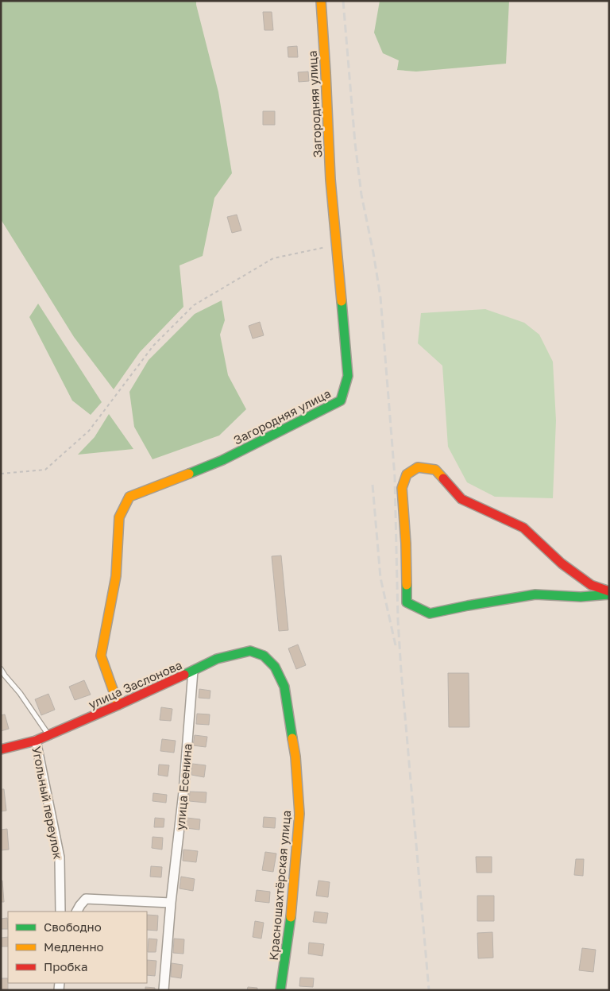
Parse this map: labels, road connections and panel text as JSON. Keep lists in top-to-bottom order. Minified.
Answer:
{"streets":{"street":["Загородняя улица","улица Заслонова","улица Есенина","Угольный переулок","Красношахтёрская улица"]},"crossings":[["Загородняя улица","улица Заслонова"],["улица Заслонова","улица Есенина"],["улица Заслонова","Угольный переулок"],["улица Заслонова","Красношахтёрская улица"]],"legend":["Свободно","Медленно","Пробка"]}
